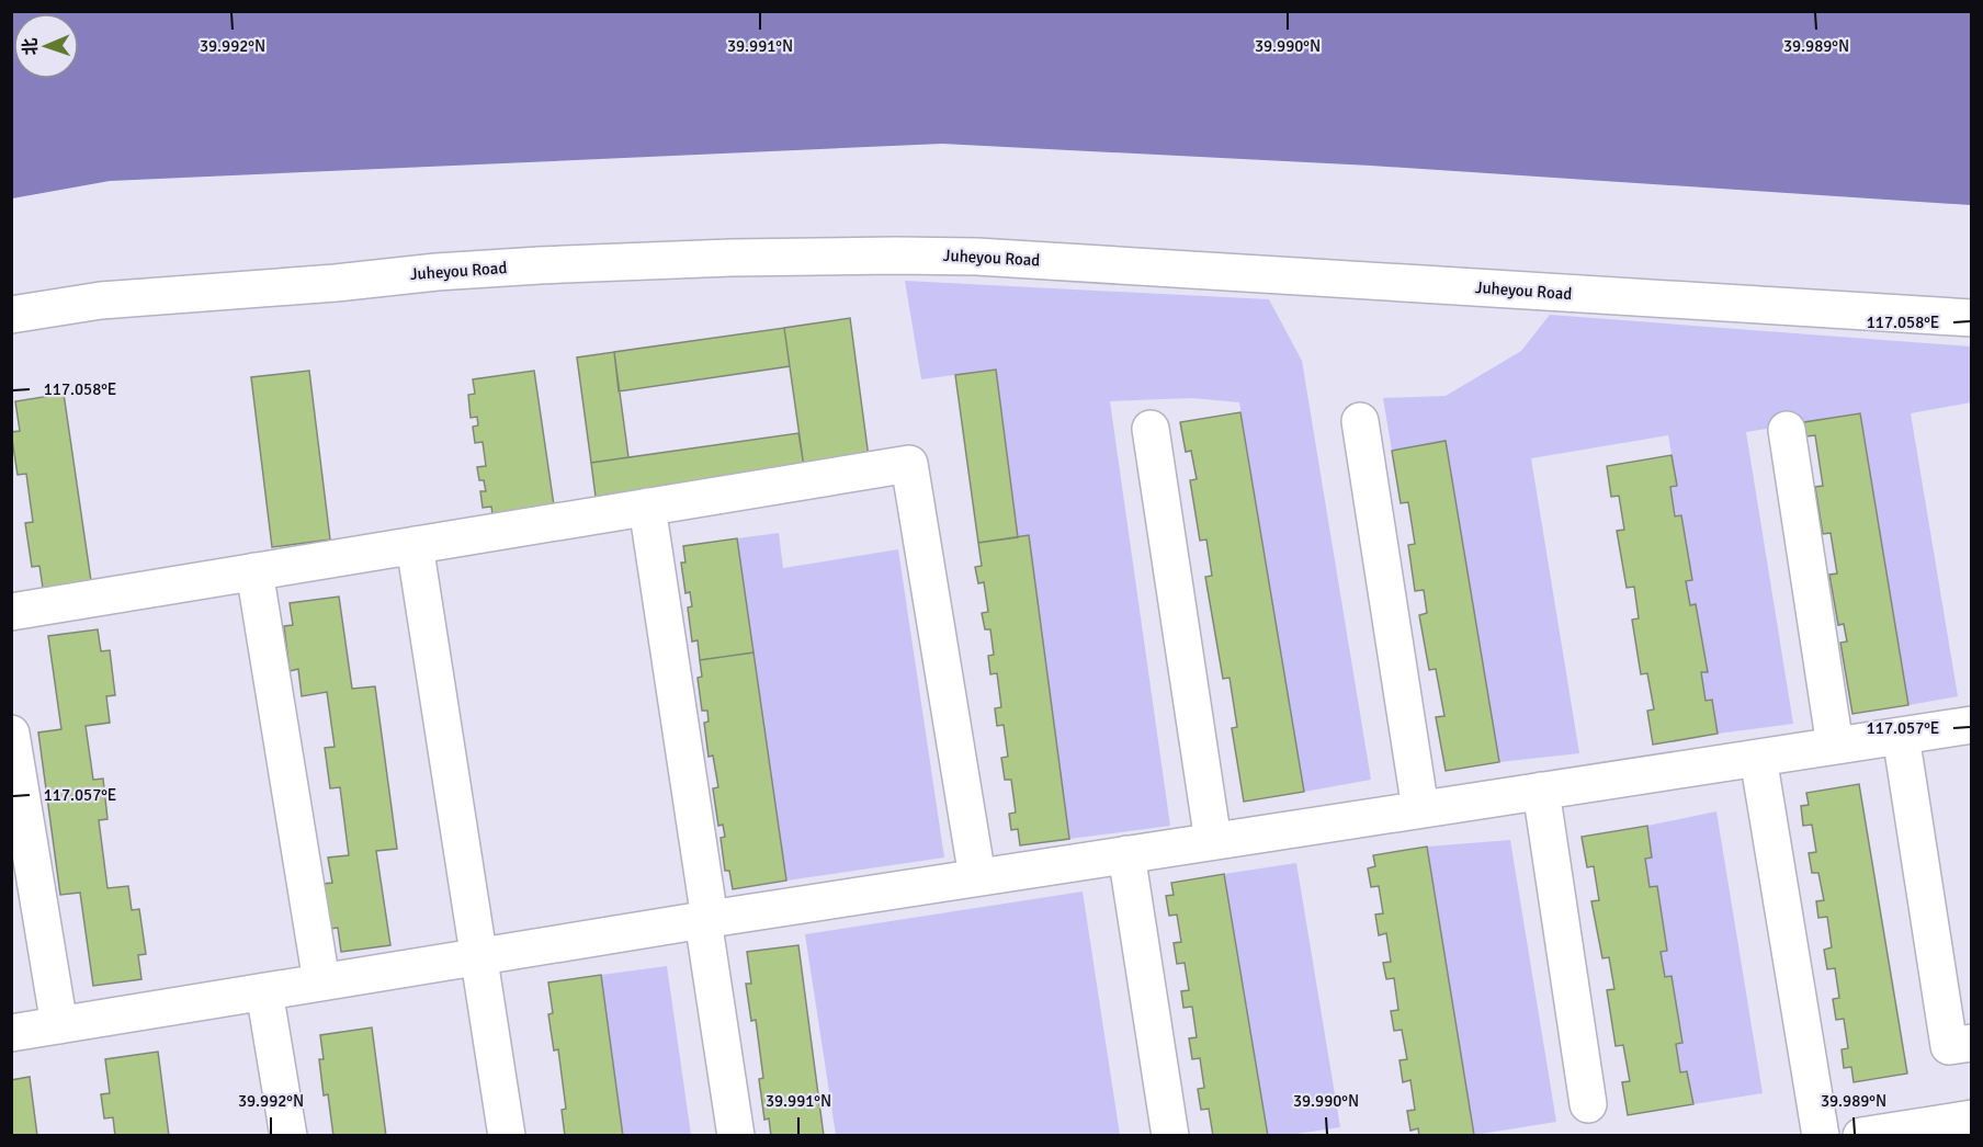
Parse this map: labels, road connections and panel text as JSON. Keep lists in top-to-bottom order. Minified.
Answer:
{"streets":{"street":["Juheyou Road"]},"north":"left","coordinates":["39.992°N","39.991°N","39.990°N","39.989°N","117.058°E","117.057°E"]}
